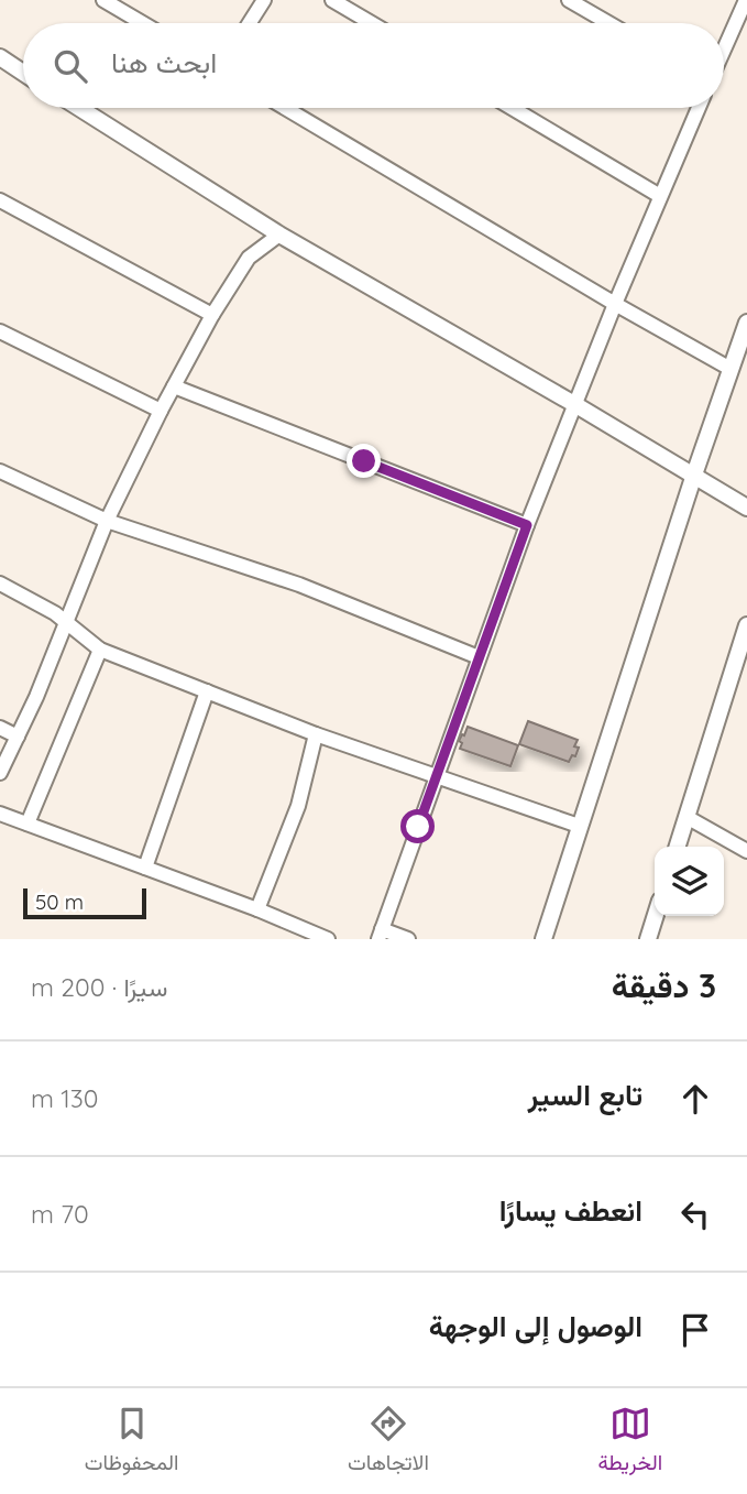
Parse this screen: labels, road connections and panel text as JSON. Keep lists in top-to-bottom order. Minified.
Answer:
{"scale_bar":"50 m","page":{"search":"ابحث هنا","scale":"50 m","heading":["3 دقيقة","سيرًا · 200 m"],"list":[["تابع السير","130 m"],["انعطف يسارًا","70 m"],"الوصول إلى الوجهة"],"nav":["الخريطة","الاتجاهات","المحفوظات"]}}
